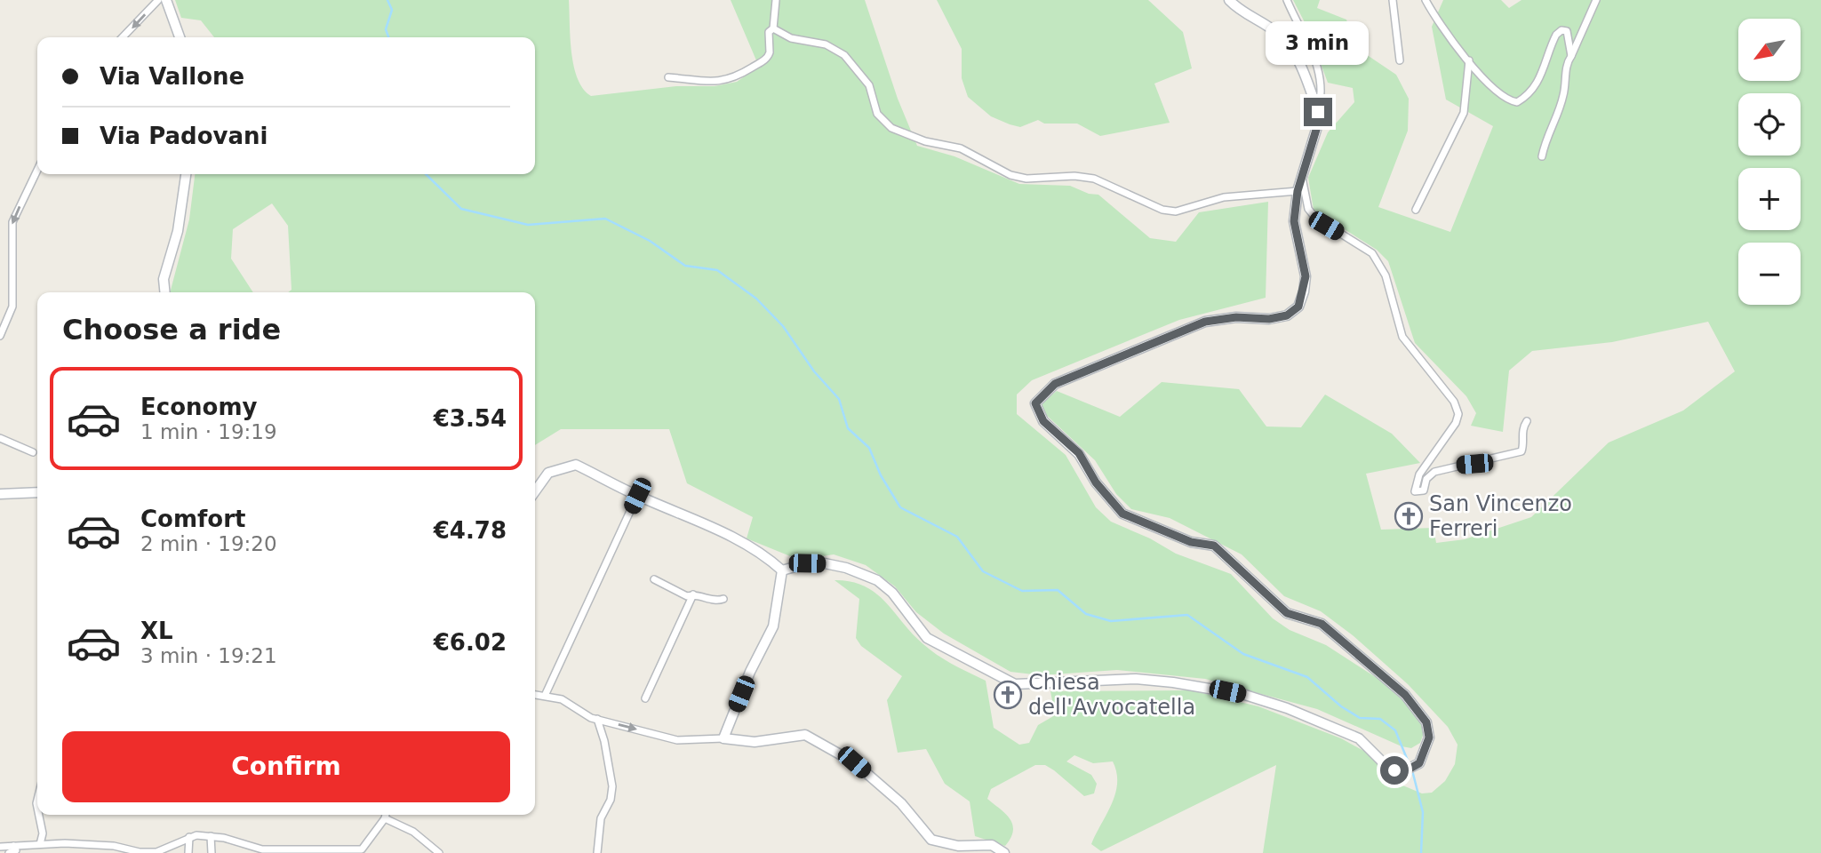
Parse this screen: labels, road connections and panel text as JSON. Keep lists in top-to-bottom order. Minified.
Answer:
{"places":{"church":["San Vincenzo Ferreri","Chiesa dell'Avvocatella"]},"north":"bottom left","page":{"map_buttons":["+","−"],"bubble":"3 min","banner":["Via Vallone","Via Padovani"],"heading":"Choose a ride","list":[{"name":"Economy","note":"1 min · 19:19","value":"€3.54"},{"name":"Comfort","note":"2 min · 19:20","value":"€4.78"},{"name":"XL","note":"3 min · 19:21","value":"€6.02"}],"buttons":"Confirm"}}
